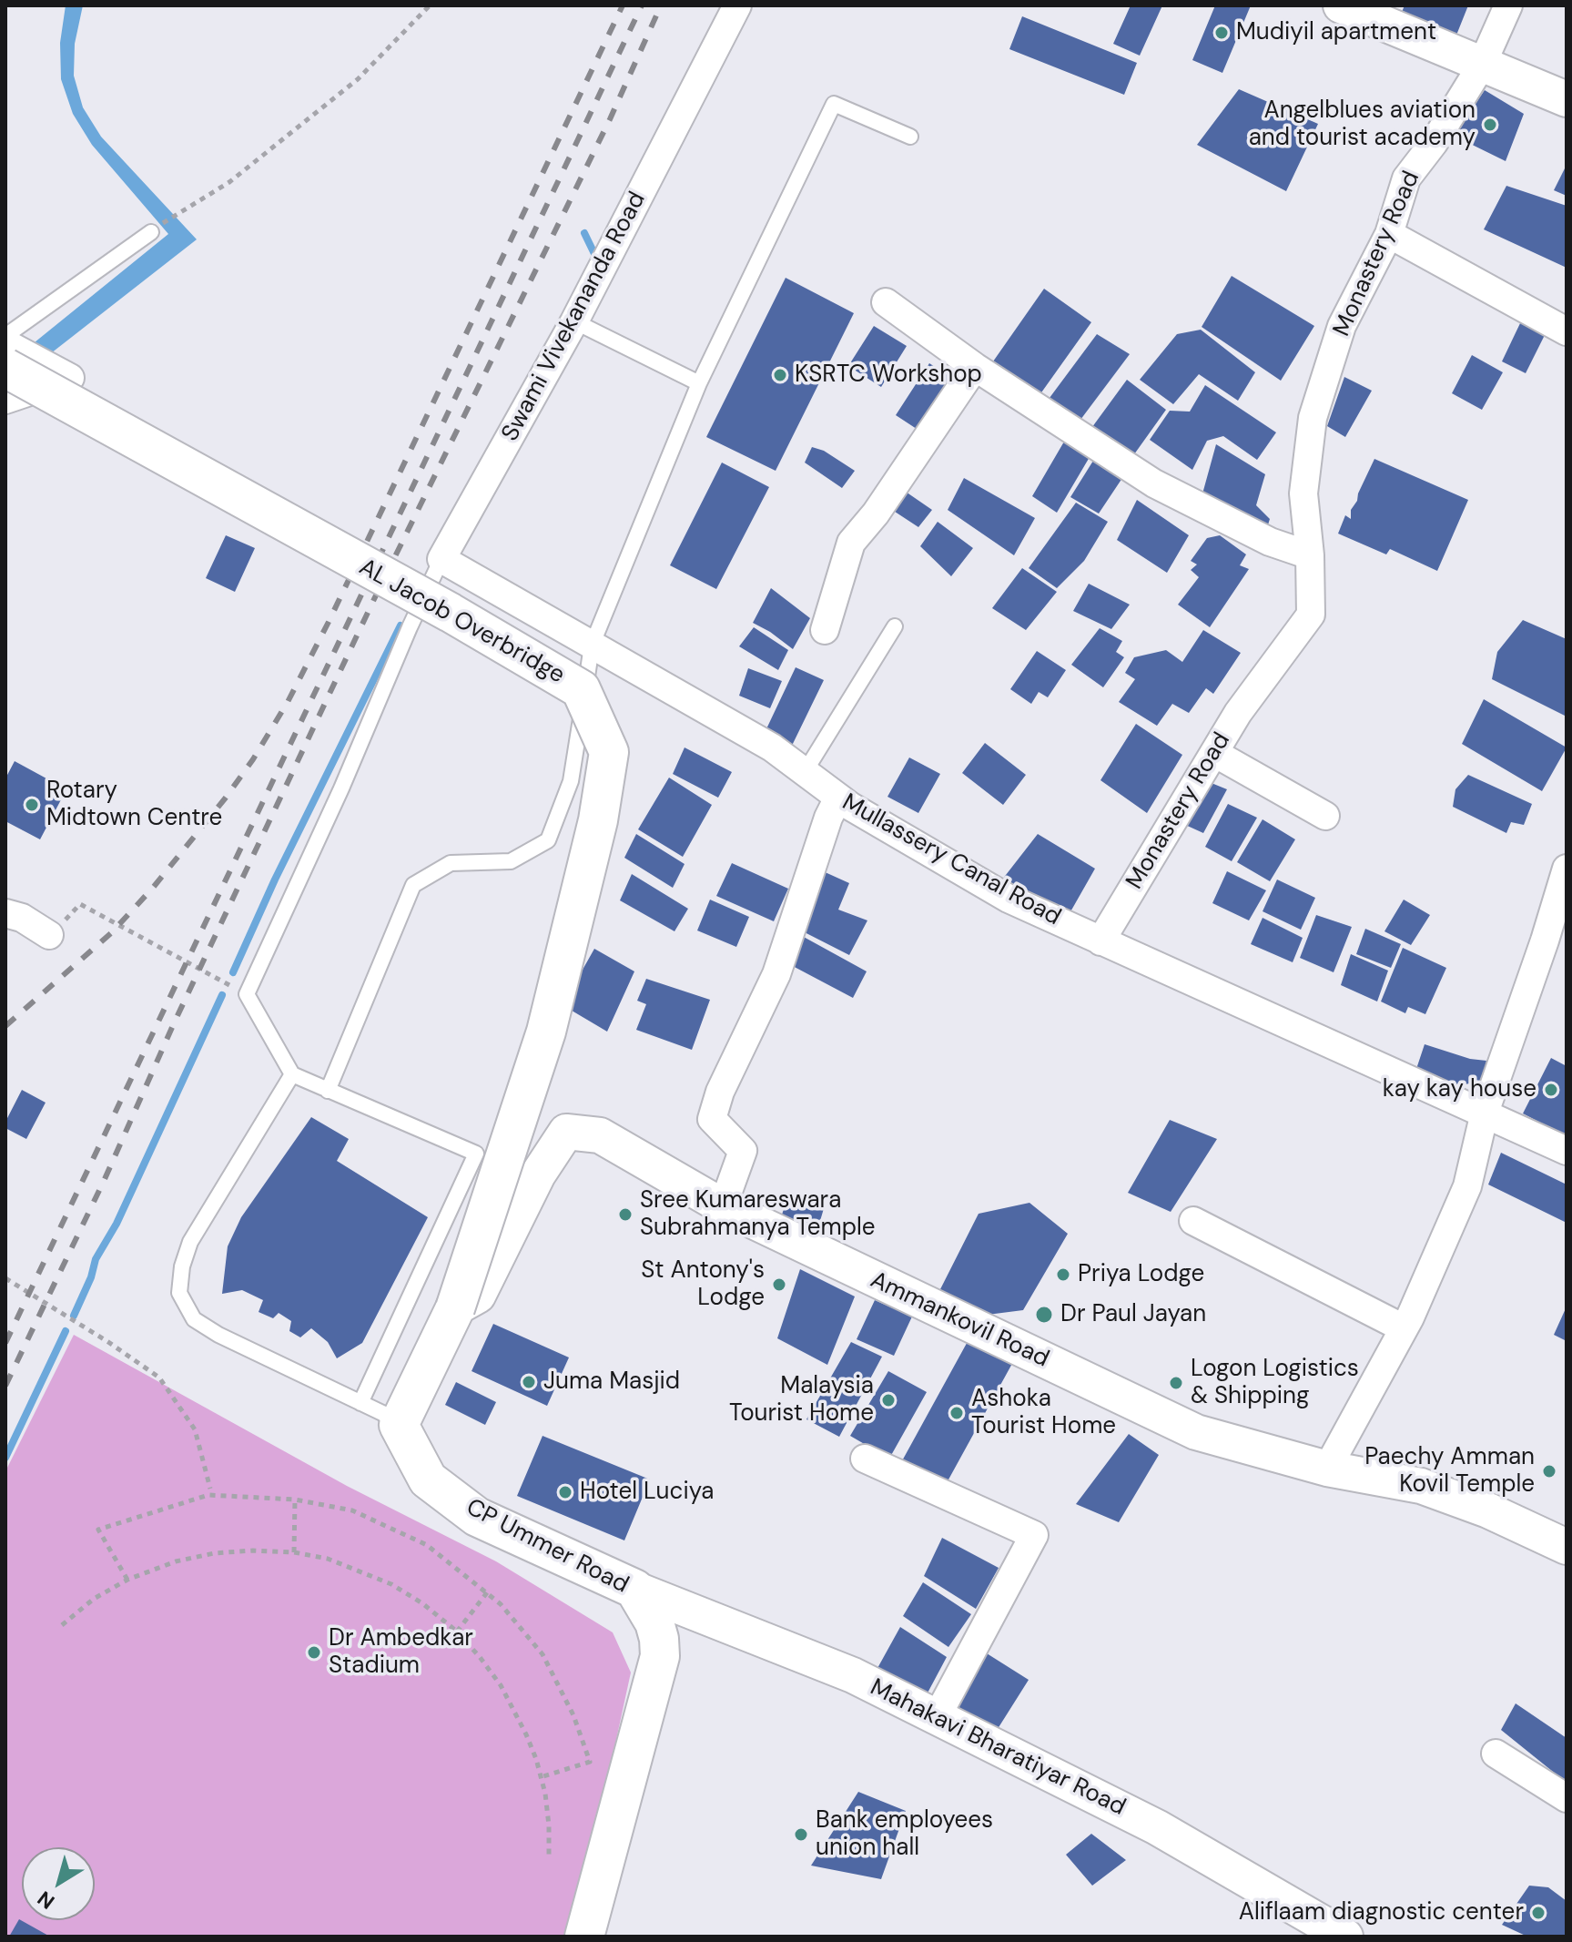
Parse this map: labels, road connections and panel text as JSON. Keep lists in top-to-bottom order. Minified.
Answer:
{"streets":{"main road":["AL Jacob Overbridge","CP Ummer Road"],"street":["Monastery Road","Swami Vivekananda Road","Mullassery Canal Road","Ammankovil Road","Mahakavi Bharatiyar Road"]},"crossings":[["Monastery Road","Mullassery Canal Road"],["Swami Vivekananda Road","Mullassery Canal Road"],["AL Jacob Overbridge","Ammankovil Road"],["CP Ummer Road","Mahakavi Bharatiyar Road"]],"places":["Mudiyil apartment","Angelblues aviation and tourist academy","KSRTC Workshop","Rotary Midtown Centre","kay kay house","Sree Kumareswara Subrahmanya Temple","Priya Lodge","St Antony's Lodge","Dr Paul Jayan","Juma Masjid","Logon Logistics & Shipping","Malaysia Tourist Home","Ashoka Tourist Home","Paechy Amman Kovil Temple","Hotel Luciya","Dr Ambedkar Stadium","Bank employees union hall","Aliflaam diagnostic center"],"north":"bottom left"}
